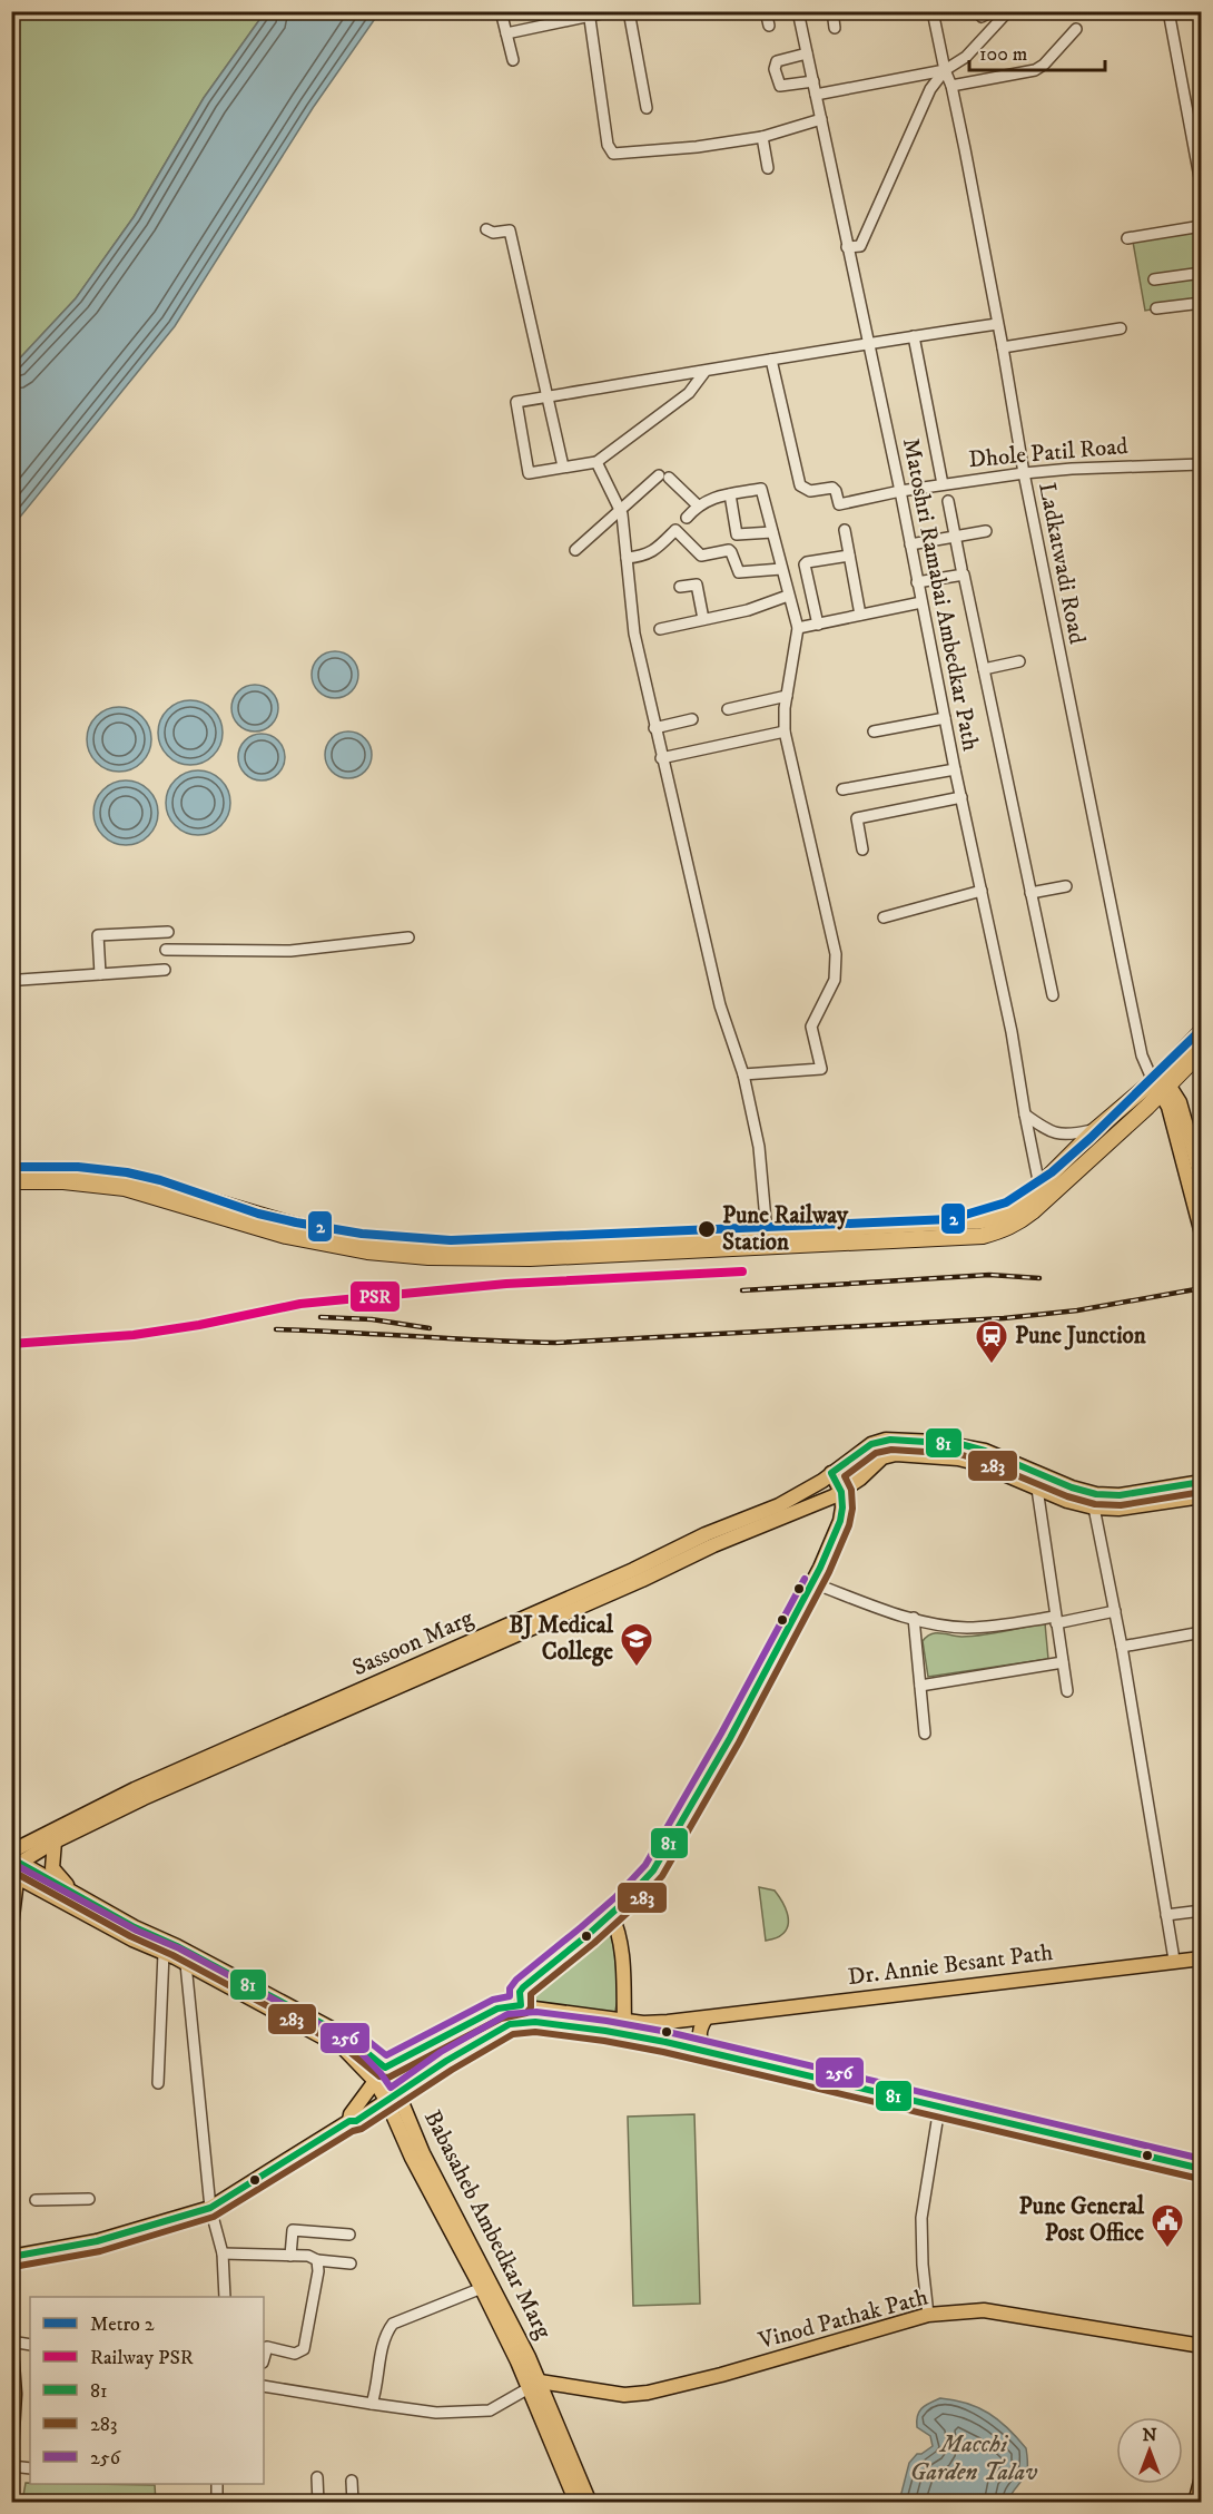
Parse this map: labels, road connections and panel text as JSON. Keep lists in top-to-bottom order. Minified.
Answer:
{"streets":{"main road":["Sassoon Marg","Dr. Annie Besant Path","Babasaheb Ambedkar Marg","Vinod Pathak Path"],"street":["Dhole Patil Road","Ladkatwadi Road","Matoshri Ramabai Ambedkar Path"]},"crossings":[["Dhole Patil Road","Ladkatwadi Road"],["Dhole Patil Road","Matoshri Ramabai Ambedkar Path"],["Sassoon Marg","Babasaheb Ambedkar Marg"],["Babasaheb Ambedkar Marg","Vinod Pathak Path"]],"water":["Macchi Garden Talav"],"places":{"other":["Pune Railway Station"],"station":["Pune Junction"],"school or university":["BJ Medical College"],"public building":["Pune General Post Office"]},"lines":["metro line 2","rail line PSR","transit line 81","transit line 283","transit line 256"],"legend":["Metro 2","Railway PSR","81","283","256"],"scale_bar":"100 m","north":"top"}
